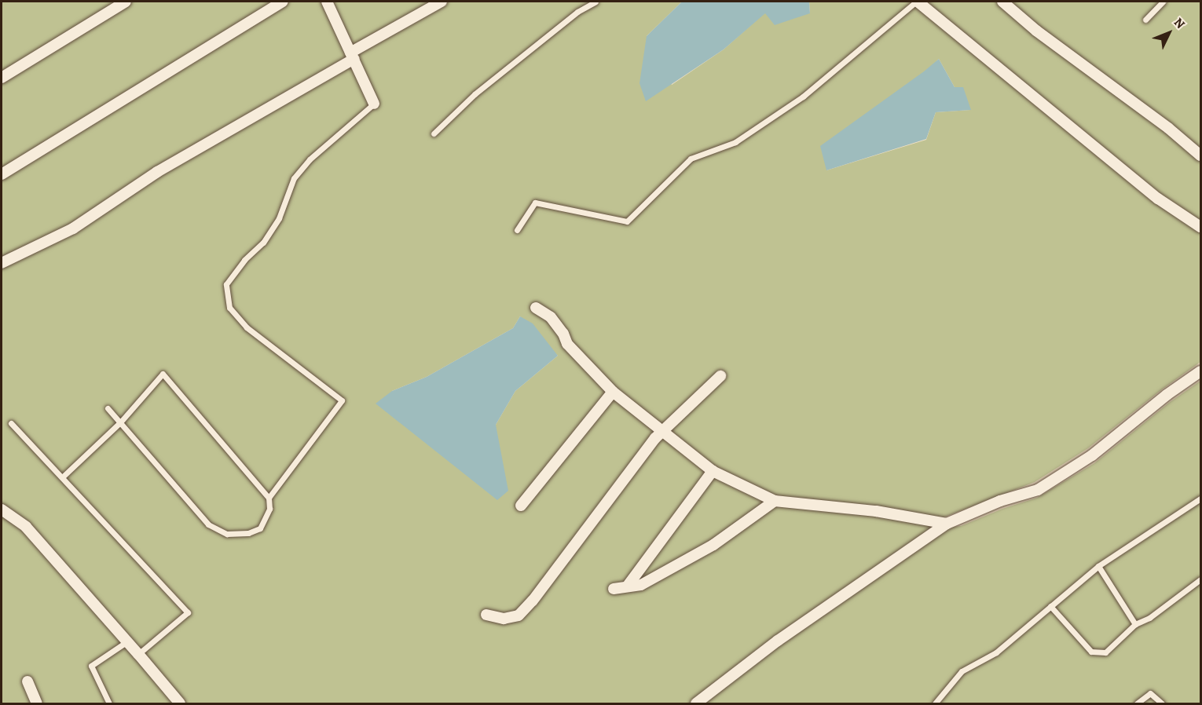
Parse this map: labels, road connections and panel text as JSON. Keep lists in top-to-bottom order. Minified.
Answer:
{"north":"top right"}
